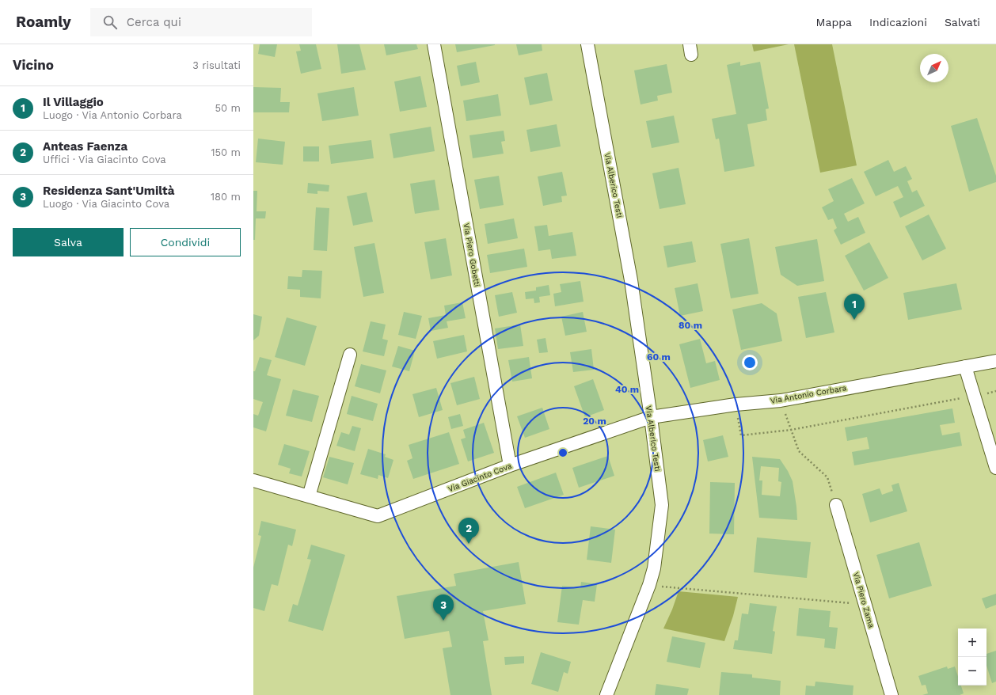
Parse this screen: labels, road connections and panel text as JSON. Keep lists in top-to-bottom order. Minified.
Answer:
{"streets":{"street":["Via Alberico Testi","Via Piero Gobetti","Via Antonio Corbara","Via Giacinto Cova","Via Piero Zama"]},"crossings":[["Via Alberico Testi","Via Antonio Corbara"],["Via Alberico Testi","Via Giacinto Cova"],["Via Piero Gobetti","Via Giacinto Cova"],["Via Antonio Corbara","Via Giacinto Cova"]],"north":"top right","page":{"header":"Roamly","search":"Cerca qui","nav":["Mappa","Indicazioni","Salvati"],"heading":["Vicino","3 risultati"],"list":[{"mark":"1","name":"Il Villaggio","note":"Luogo · Via Antonio Corbara","value":"50 m"},{"mark":"2","name":"Anteas Faenza","note":"Uffici · Via Giacinto Cova","value":"150 m"},{"mark":"3","name":"Residenza Sant'Umiltà","note":"Luogo · Via Giacinto Cova","value":"180 m"}],"buttons":["Salva","Condividi"],"pins":["1","2","3"],"map_buttons":["+","−"]},"rings":["80 m","60 m","40 m","20 m"]}
